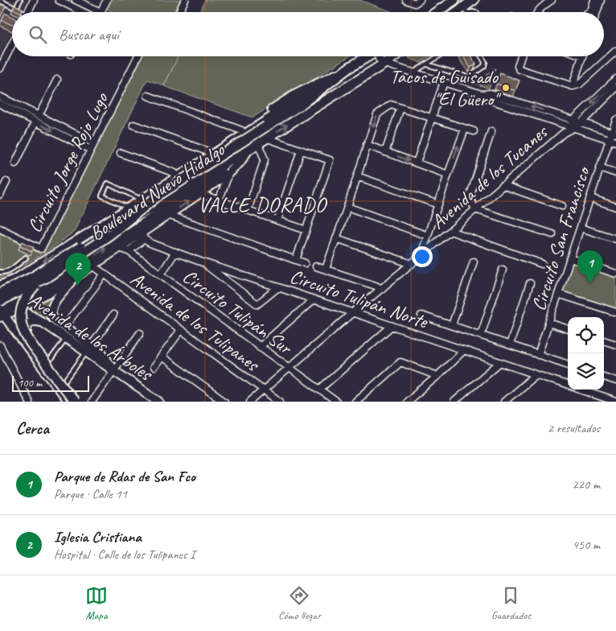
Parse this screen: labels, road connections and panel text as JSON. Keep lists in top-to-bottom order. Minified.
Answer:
{"streets":{"main road":["Boulevard Nuevo Hidalgo","Avenida de los Árboles"],"street":["Circuito Jorge Rojo Lugo","Avenida de los Tucanes","Circuito San Francisco","Circuito Tulipán Norte","Circuito Tulipán Sur","Avenida de los Tulipanes"]},"crossings":[["Avenida de los Tucanes","Circuito Tulipán Norte"],["Avenida de los Tucanes","Circuito Tulipán Sur"],["Avenida de los Tucanes","Avenida de los Tulipanes"],["Boulevard Nuevo Hidalgo","Circuito Tulipán Norte"],["Boulevard Nuevo Hidalgo","Circuito Tulipán Sur"],["Boulevard Nuevo Hidalgo","Avenida de los Árboles"]],"districts":["VALLE DORADO"],"places":["Tacos de Guisado \"El Güero\""],"scale_bar":"100 m","page":{"search":"Buscar aquí","pins":["1","2"],"scale":"100 m","heading":["Cerca","2 resultados"],"list":[{"mark":"1","name":"Parque de Rdas de San Fco","note":"Parque · Calle 11","value":"220 m"},{"mark":"2","name":"Iglesia Cristiana","note":"Hospital · Calle de los Tulipanes I","value":"450 m"}],"nav":["Mapa","Cómo llegar","Guardados"]}}
